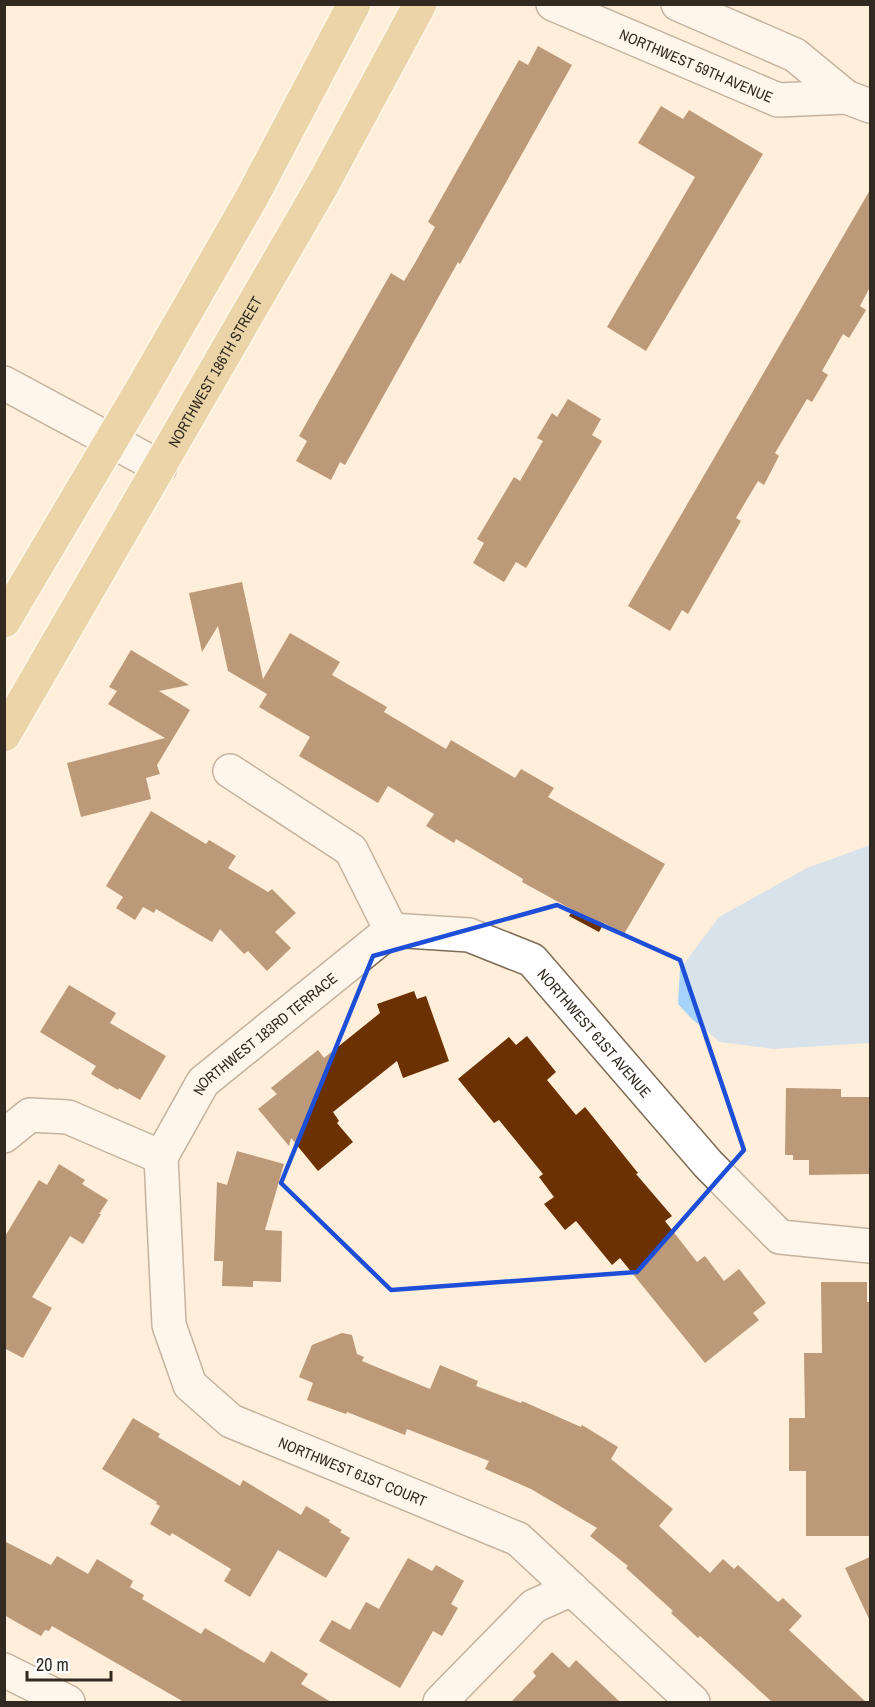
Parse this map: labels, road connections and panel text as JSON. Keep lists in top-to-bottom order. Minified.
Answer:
{"streets":{"main road":["NORTHWEST 186TH STREET"],"street":["NORTHWEST 59TH AVENUE","NORTHWEST 61ST AVENUE","NORTHWEST 183RD TERRACE","NORTHWEST 61ST COURT"]},"crossings":[["NORTHWEST 61ST AVENUE","NORTHWEST 183RD TERRACE"],["NORTHWEST 183RD TERRACE","NORTHWEST 61ST COURT"]],"scale_bar":"20 m"}
